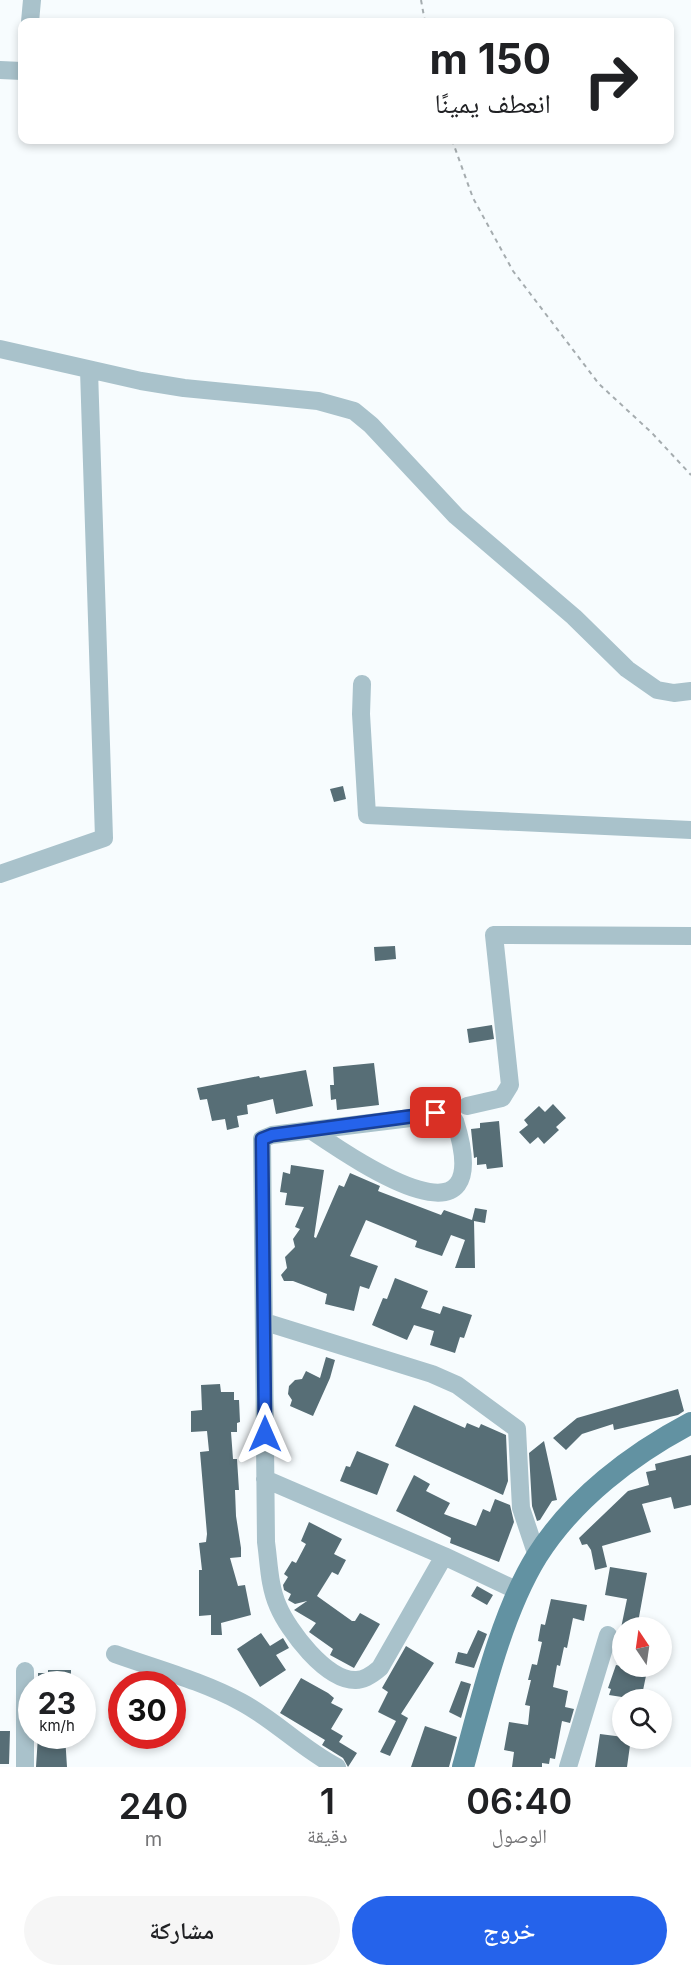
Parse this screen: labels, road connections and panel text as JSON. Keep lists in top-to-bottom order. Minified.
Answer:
{"north":"top","page":{"turn":["150 m","انعطف يمينًا"],"speed":"23 km/h","limit":"30","eta":["06:40","الوصول","1","دقيقة","240","m"],"buttons":["خروج","مشاركة"]}}
